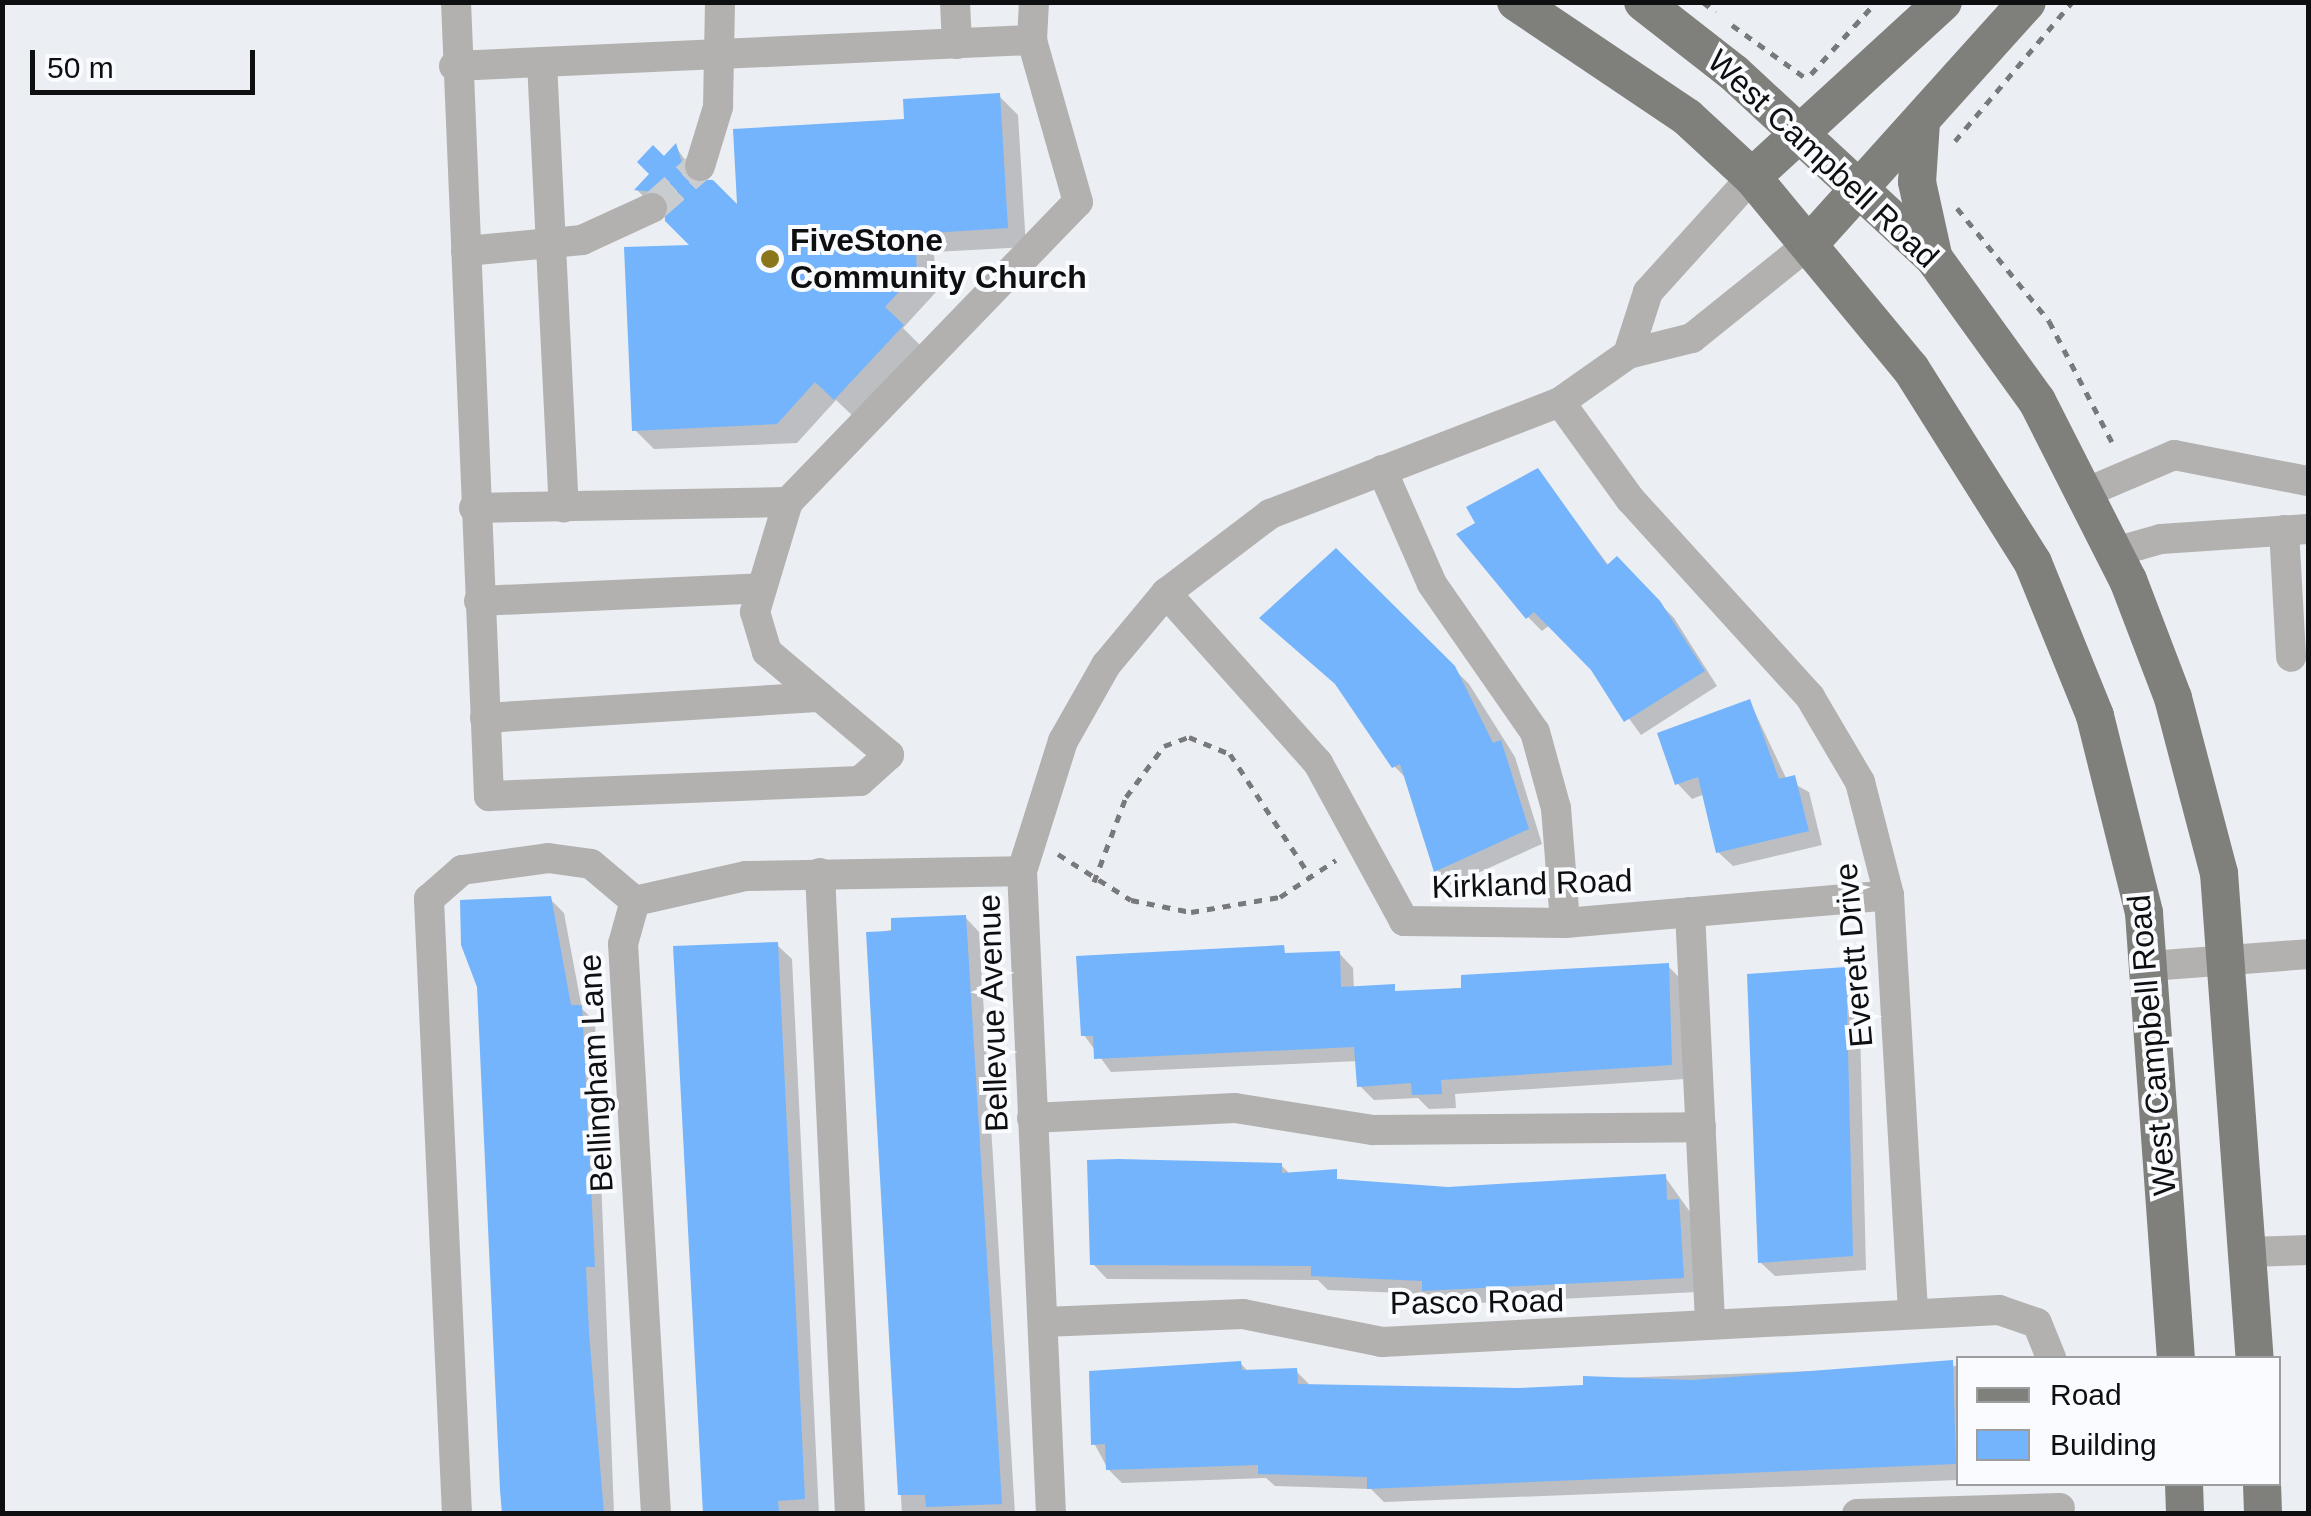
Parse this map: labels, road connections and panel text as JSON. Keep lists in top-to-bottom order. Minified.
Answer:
{"streets":{"main road":["West Campbell Road"],"street":["Kirkland Road","Everett Drive","Bellevue Avenue","Bellingham Lane","Pasco Road"]},"crossings":[["West Campbell Road","Bellevue Avenue"],["Kirkland Road","Everett Drive"],["Kirkland Road","Bellevue Avenue"],["Everett Drive","Bellevue Avenue"],["Everett Drive","Pasco Road"],["Bellevue Avenue","Pasco Road"]],"places":["FiveStone Community Church"],"legend":["Road","Building"],"scale_bar":"50 m"}
